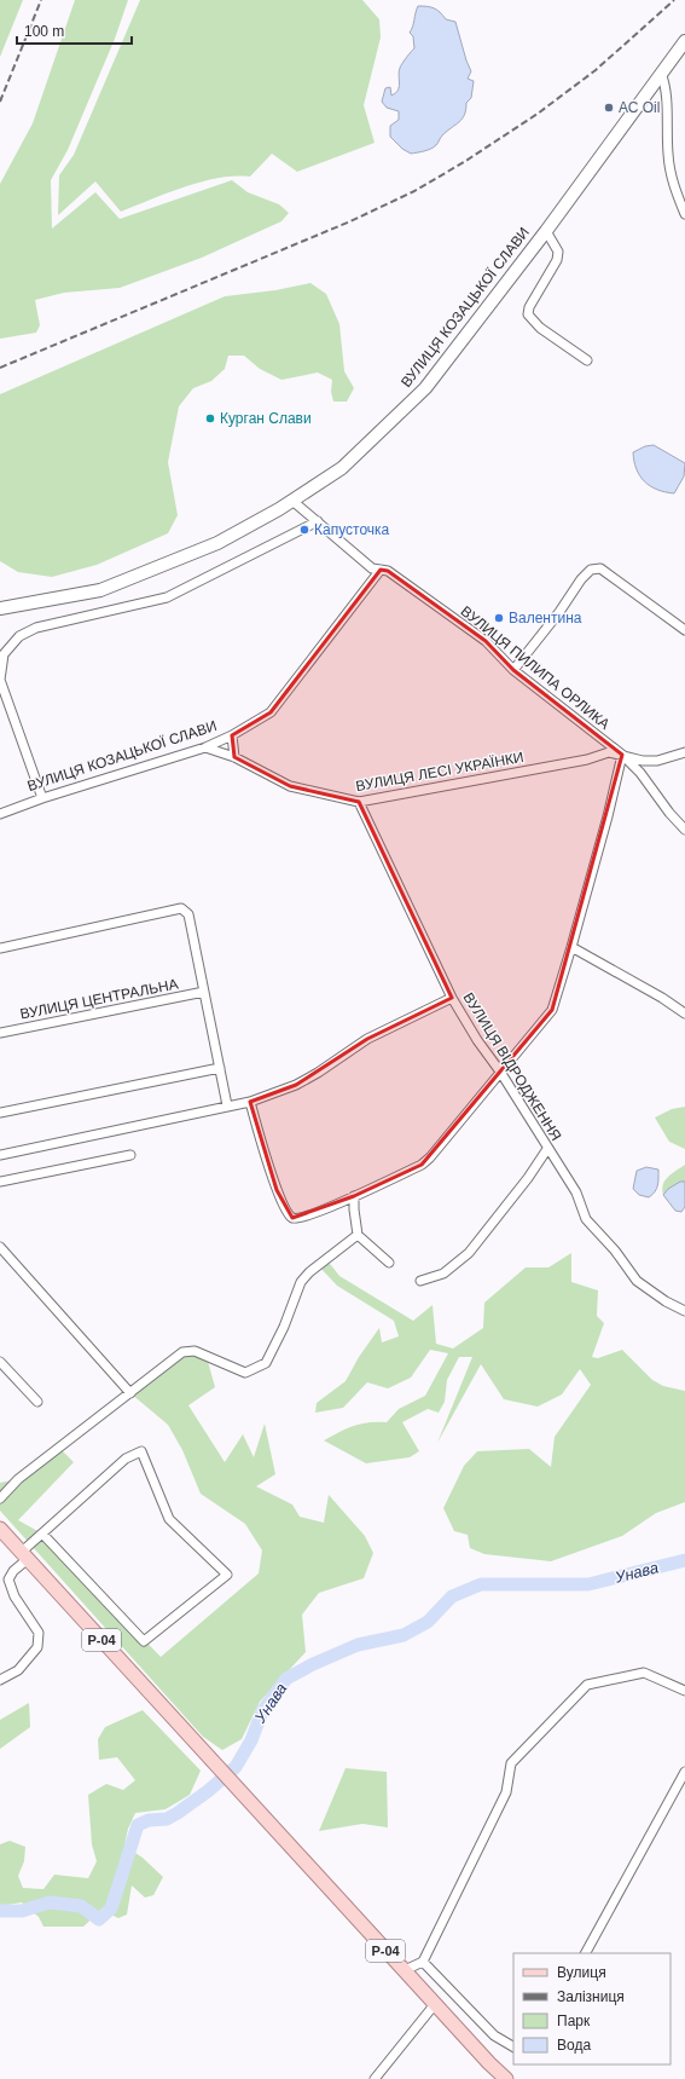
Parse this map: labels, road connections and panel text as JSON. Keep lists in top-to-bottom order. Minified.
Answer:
{"streets":{"main road":["ВУЛИЦЯ КОЗАЦЬКОЇ СЛАВИ","Р-04"],"street":["ВУЛИЦЯ ПИЛИПА ОРЛИКА","ВУЛИЦЯ ЛЕСІ УКРАЇНКИ","ВУЛИЦЯ ЦЕНТРАЛЬНА","ВУЛИЦЯ ВІДРОДЖЕННЯ"]},"crossings":[["ВУЛИЦЯ КОЗАЦЬКОЇ СЛАВИ","ВУЛИЦЯ ПИЛИПА ОРЛИКА"],["ВУЛИЦЯ КОЗАЦЬКОЇ СЛАВИ","ВУЛИЦЯ ЛЕСІ УКРАЇНКИ"],["ВУЛИЦЯ ПИЛИПА ОРЛИКА","ВУЛИЦЯ ЛЕСІ УКРАЇНКИ"],["ВУЛИЦЯ ЛЕСІ УКРАЇНКИ","ВУЛИЦЯ ВІДРОДЖЕННЯ"]],"water":["Унава"],"places":["АС Oil","Курган Слави","Капусточка","Валентина"],"legend":["Вулиця","Залізниця","Парк","Вода"],"scale_bar":"100 m"}
